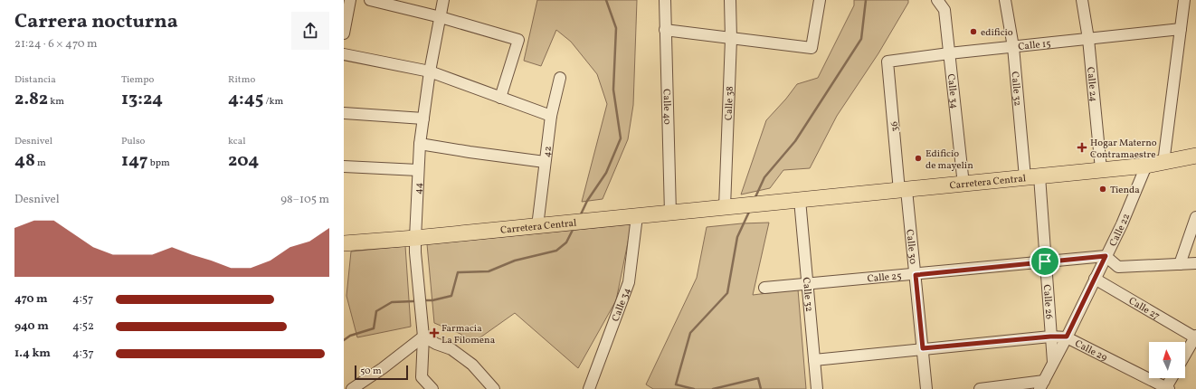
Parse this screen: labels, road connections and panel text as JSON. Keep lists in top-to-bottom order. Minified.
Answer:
{"streets":{"highway":["Carretera Central"],"street":["Calle 15","Calle 24","Calle 32","Calle 34","Calle 38","Calle 40","36","42","44","Calle 22","Calle 30","Calle 25","Calle 26","Calle 27","Calle 29"]},"crossings":[["Calle 15","Calle 24"],["Calle 15","Calle 32"],["Calle 15","Calle 34"],["Calle 15","36"],["Calle 24","Carretera Central"],["Calle 32","Carretera Central"],["Calle 32","Calle 25"],["Calle 32","Calle 26"],["Calle 32","Calle 29"],["Calle 34","Carretera Central"],["Calle 38","Carretera Central"],["Calle 40","Carretera Central"],["36","Carretera Central"],["36","Calle 30"],["42","Carretera Central"],["Carretera Central","44"],["Carretera Central","Calle 22"],["Carretera Central","Calle 30"],["Carretera Central","Calle 26"],["Calle 22","Calle 25"],["Calle 22","Calle 26"],["Calle 22","Calle 27"],["Calle 22","Calle 29"],["Calle 30","Calle 25"],["Calle 30","Calle 29"],["Calle 25","Calle 26"],["Calle 26","Calle 29"]],"places":{"other":["edificio","Edificio de mayelin","Tienda"],"health":["Hogar Materno Contramaestre","Farmacia La Filomena"]},"scale_bar":"50 m","north":"top","page":{"heading":["Carrera nocturna","21:24 · 6 × 470 m"],"stats":[["Distancia","2.82 km"],["Tiempo","13:24"],["Ritmo","4:45 /km"],["Desnivel","48 m"],["Pulso","147 bpm"],["kcal","204"]],"chart":["Desnivel","98–105 m"],"list":[{"name":"470 m","note":"4:57"},{"name":"940 m","note":"4:52"},{"name":"1.4 km","note":"4:37"}],"scale":"50 m"}}
